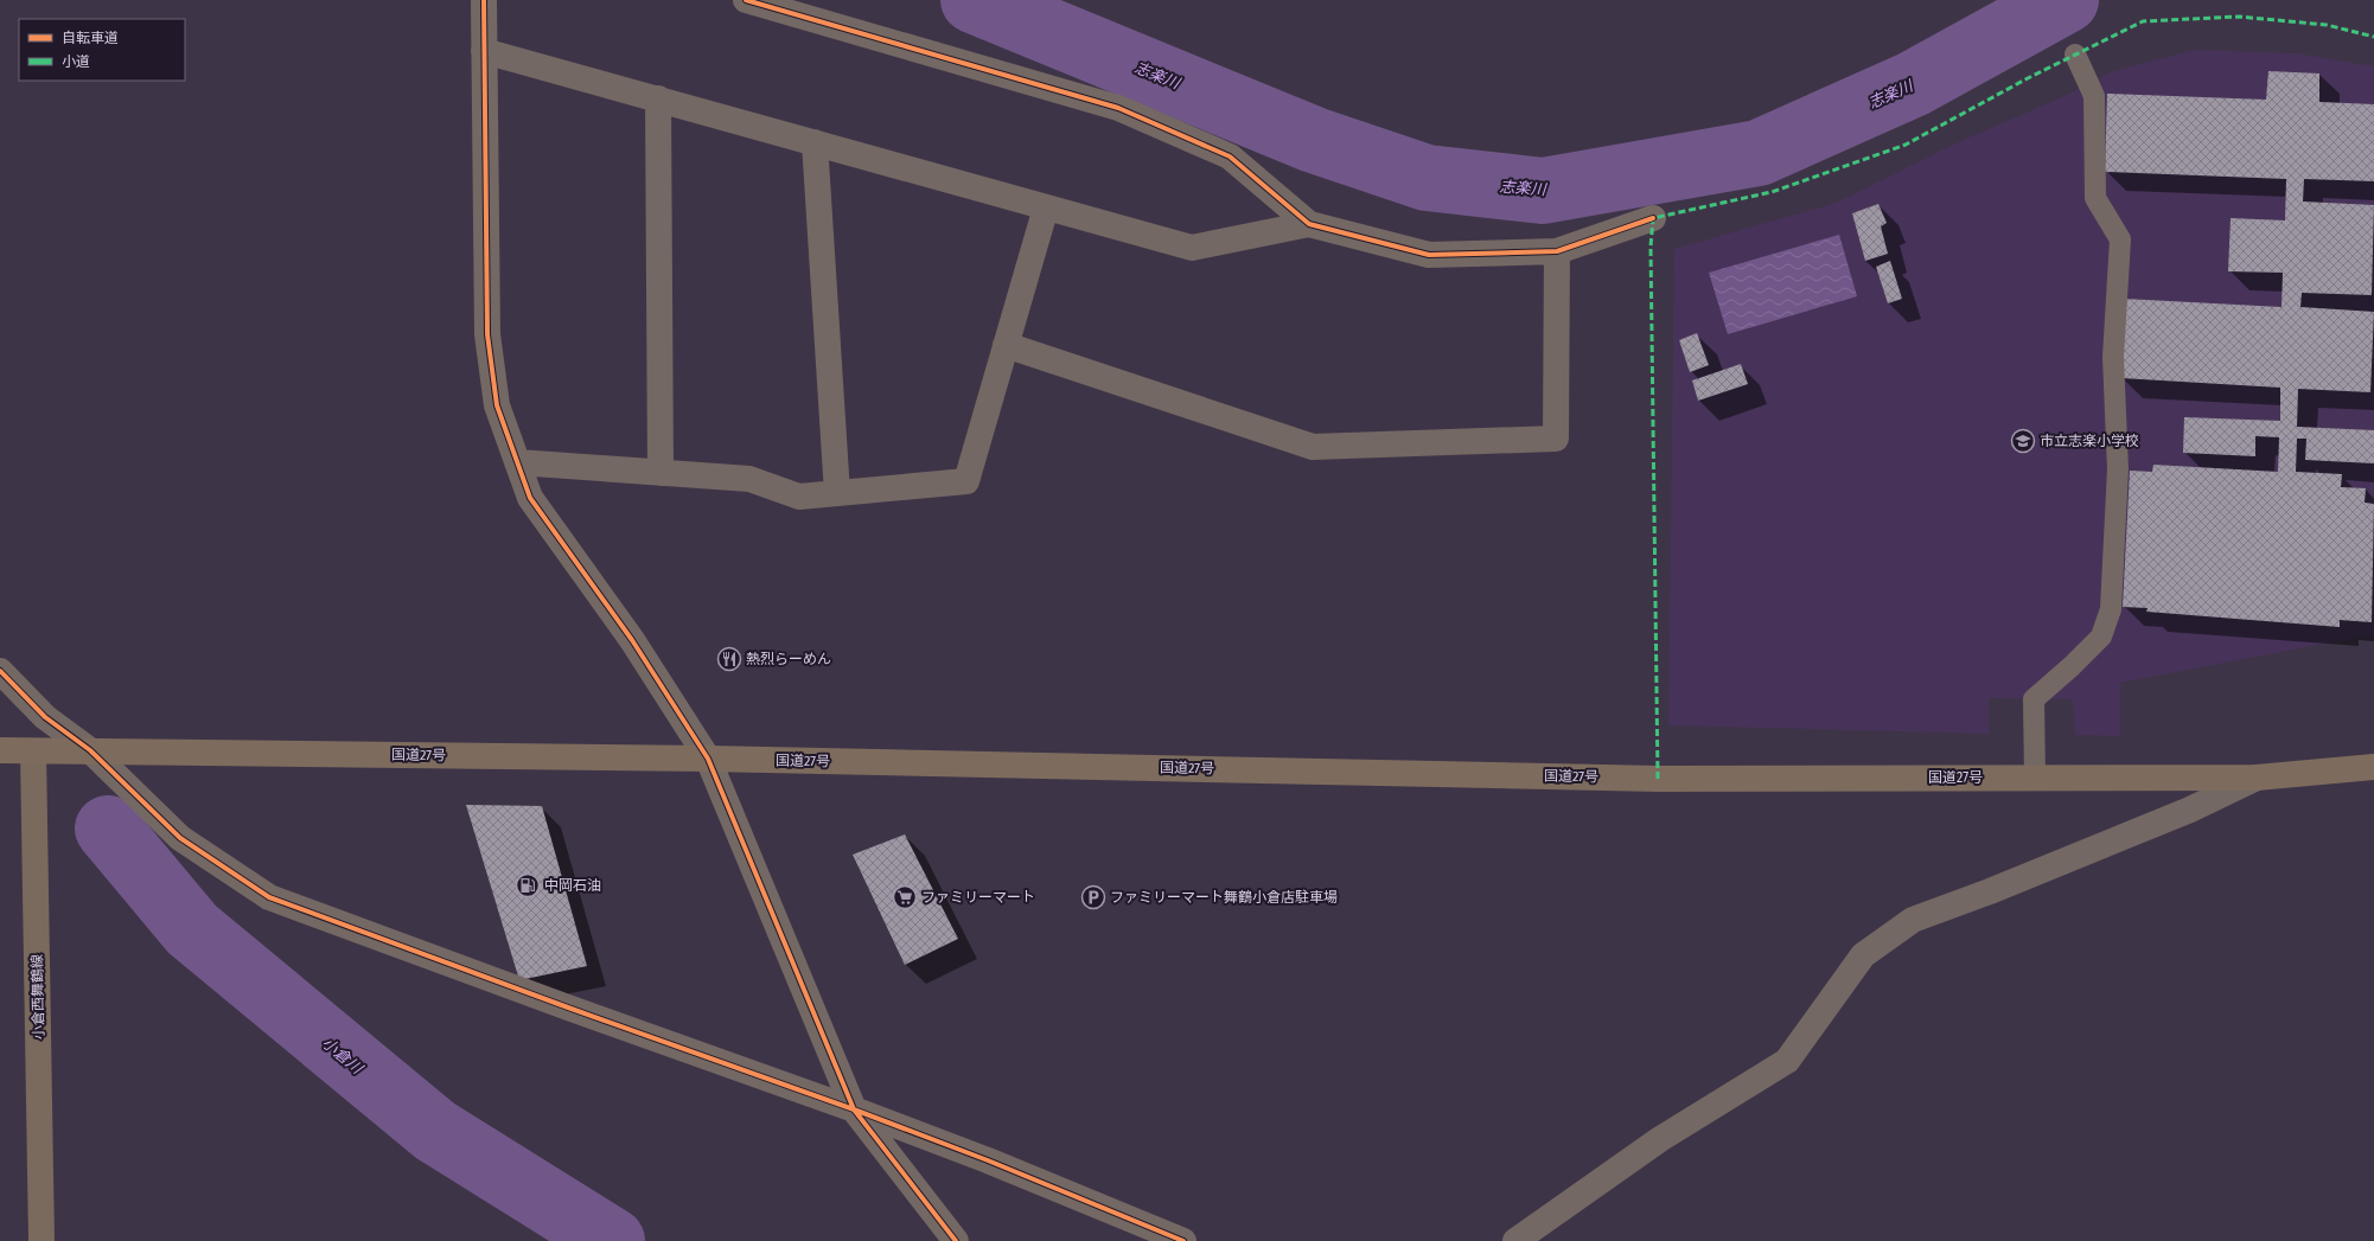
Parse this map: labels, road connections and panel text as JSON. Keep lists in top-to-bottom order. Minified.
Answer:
{"streets":{"highway":["国道27号"],"main road":["小倉西舞鶴線"]},"crossings":[["国道27号","小倉西舞鶴線"]],"water":["志楽川","小倉川"],"places":{"school or university":["市立志楽小学校"],"restaurant":["熱烈らーめん"],"fuel station":["中岡石油"],"supermarket":["ファミリーマート"],"parking":["ファミリーマート舞鶴小倉店駐車場"]},"legend":["自転車道","小道"]}
